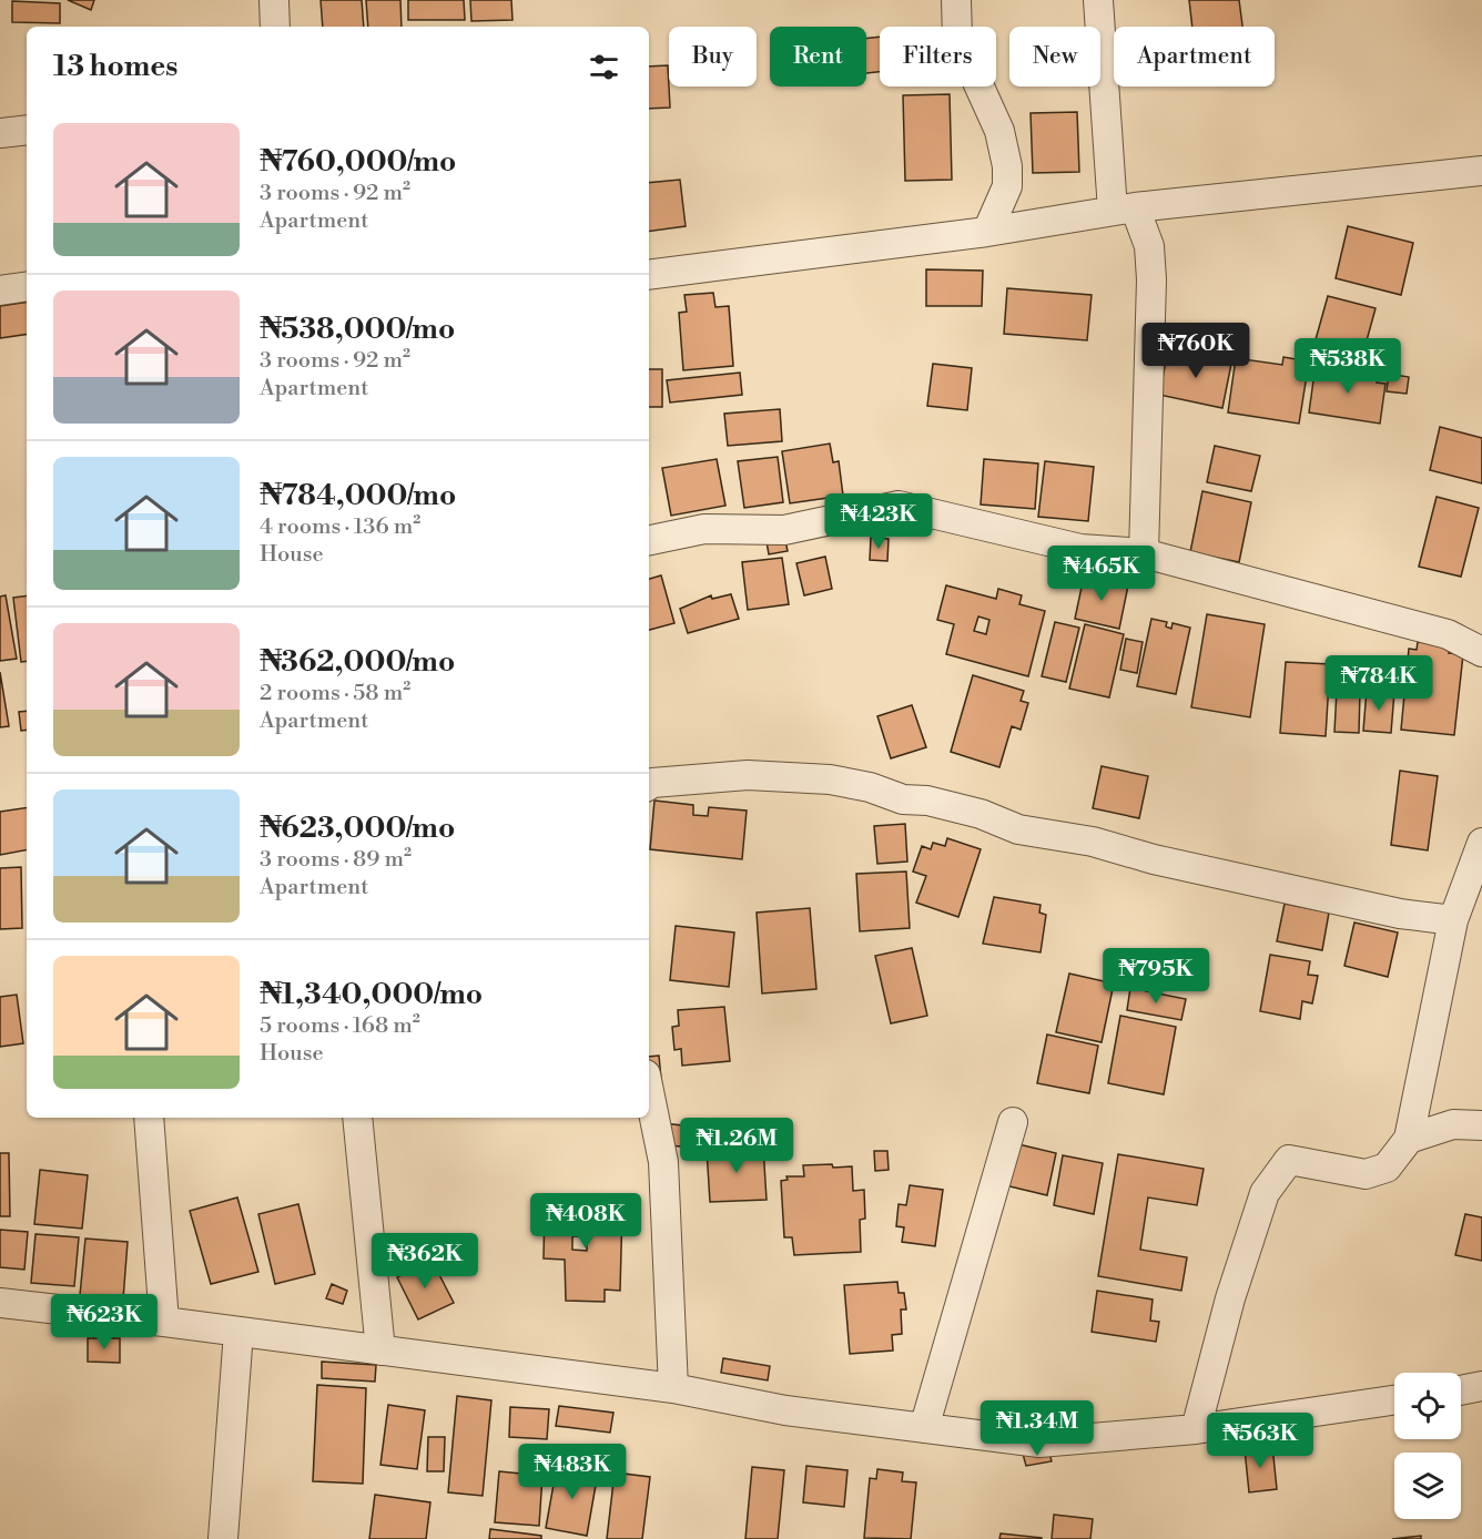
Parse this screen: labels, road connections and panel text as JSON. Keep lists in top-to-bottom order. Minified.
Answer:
{"page":{"chip":["Buy","Rent","Filters","New","Apartment"],"heading":"13 homes","list":[{"name":"₦760,000/mo","note":"3 rooms · 92 m² · Apartment"},{"name":"₦538,000/mo","note":"3 rooms · 92 m² · Apartment"},{"name":"₦784,000/mo","note":"4 rooms · 136 m² · House"},{"name":"₦362,000/mo","note":"2 rooms · 58 m² · Apartment"},{"name":"₦623,000/mo","note":"3 rooms · 89 m² · Apartment"},{"name":"₦1,340,000/mo","note":"5 rooms · 168 m² · House"}],"price":["₦760K","₦538K","₦423K","₦465K","₦784K","₦795K","₦1.26M","₦408K","₦362K","₦623K","₦1.34M","₦563K","₦483K"]}}
